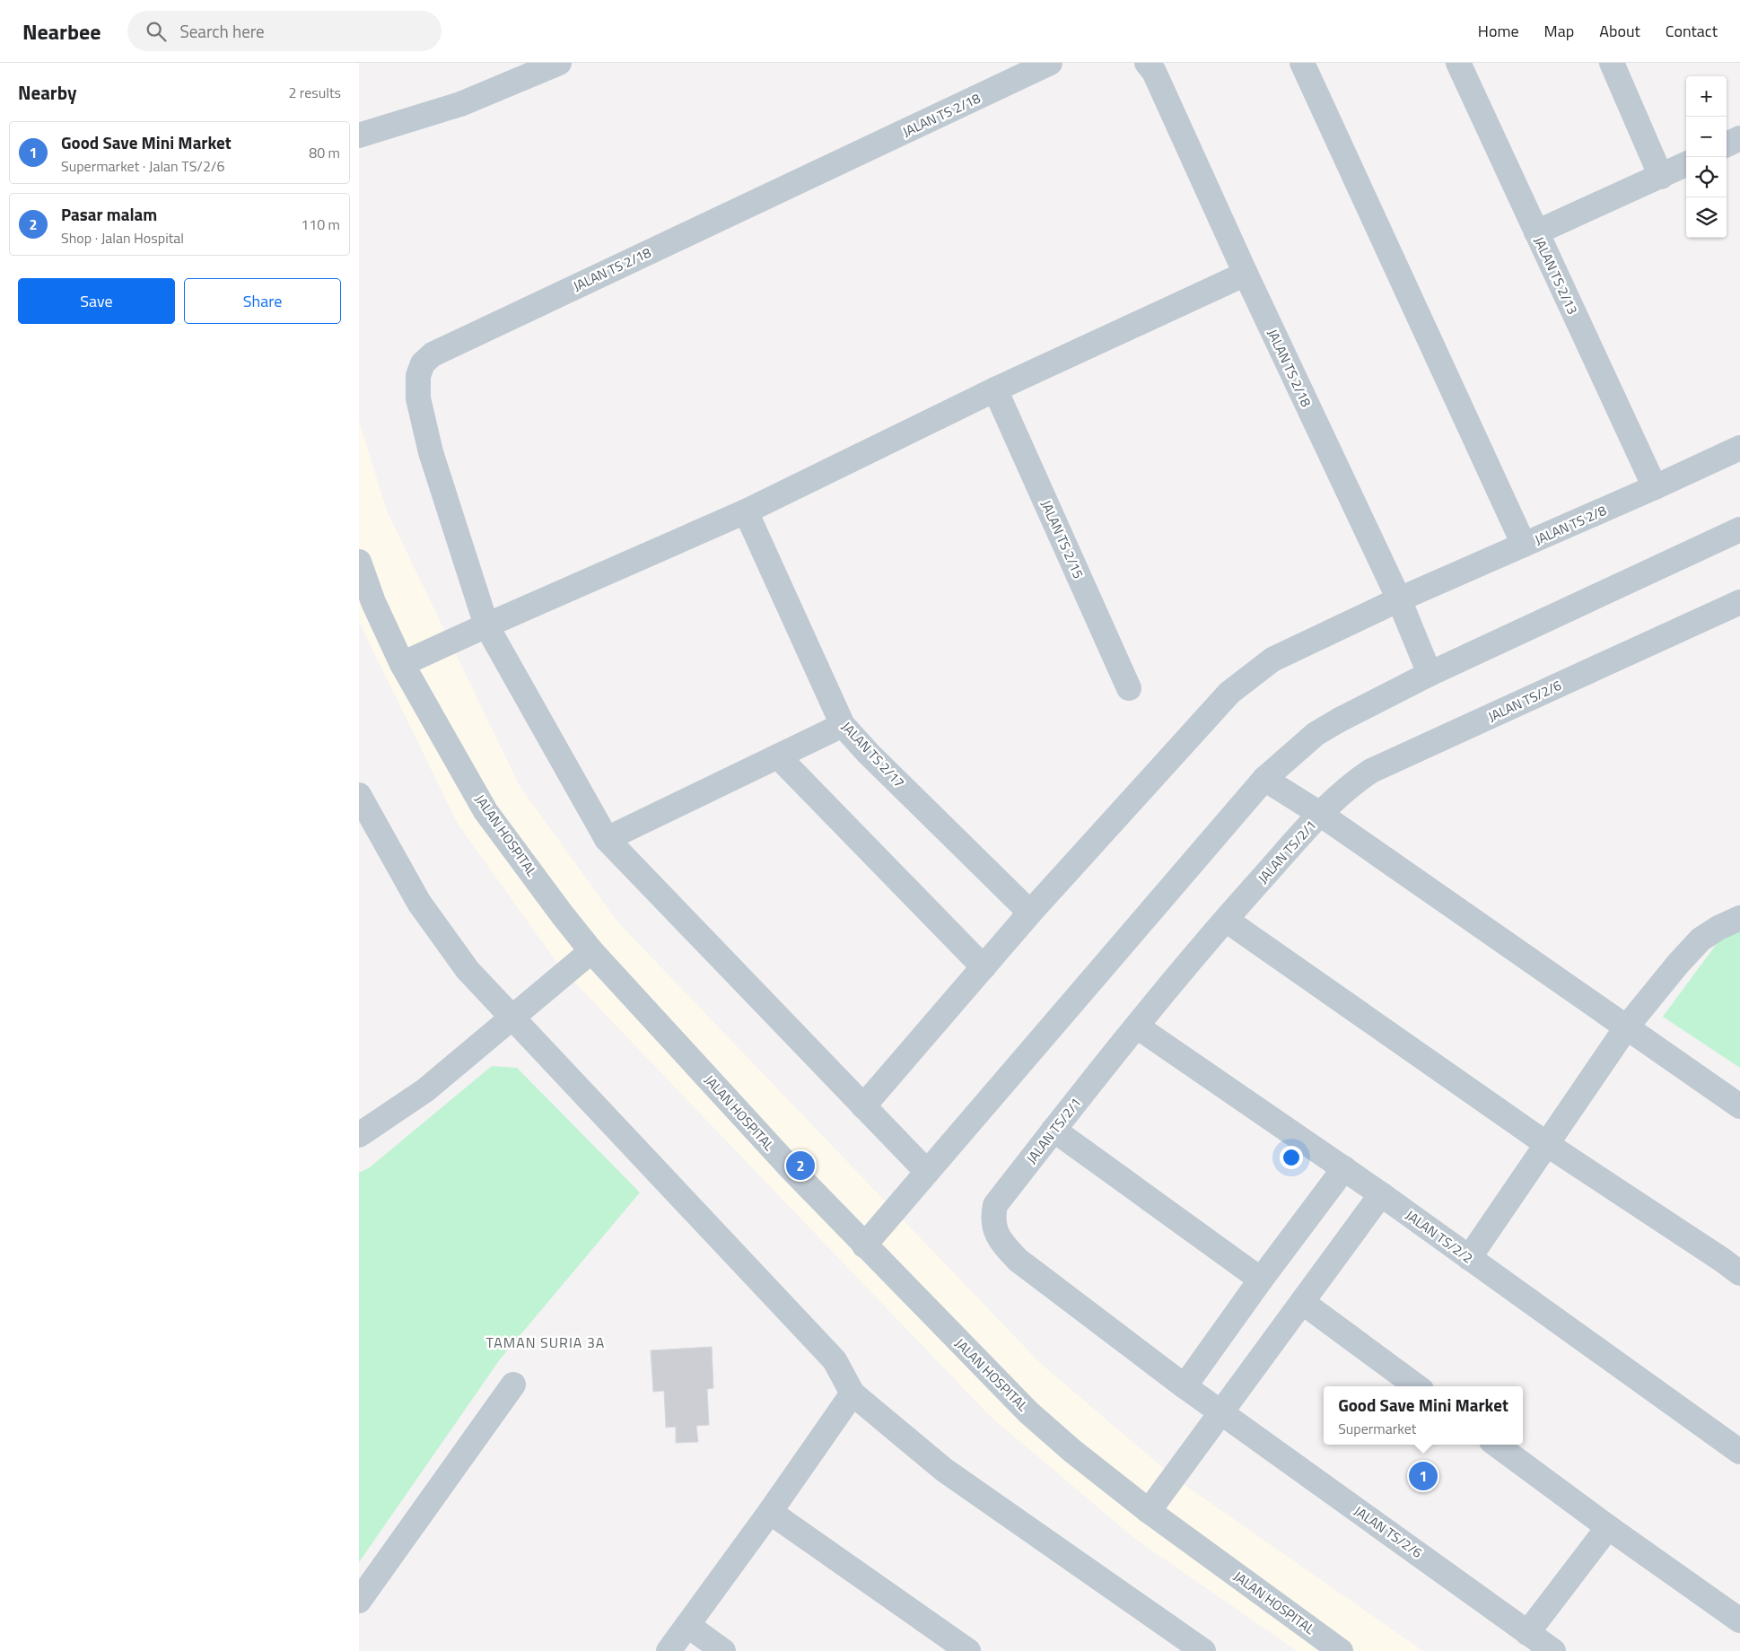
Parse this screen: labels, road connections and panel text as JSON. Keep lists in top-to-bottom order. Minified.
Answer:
{"streets":{"street":["JALAN TS 2/18","JALAN TS 2/13","JALAN TS 2/8","JALAN TS 2/15","JALAN TS/2/6","JALAN TS 2/17","JALAN HOSPITAL","JALAN TS/2/1","JALAN TS/2/2"]},"crossings":[["JALAN TS 2/18","JALAN TS 2/8"],["JALAN TS 2/13","JALAN TS 2/8"],["JALAN TS 2/8","JALAN TS 2/17"],["JALAN TS/2/6","JALAN TS/2/1"],["JALAN TS/2/1","JALAN TS/2/2"]],"districts":["TAMAN SURIA 3A"],"page":{"header":"Nearbee","search":"Search here","nav":["Home","Map","About","Contact"],"heading":["Nearby","2 results"],"map_buttons":["+","−"],"list":[{"mark":"1","name":"Good Save Mini Market","note":"Supermarket · Jalan TS/2/6","value":"80 m"},{"mark":"2","name":"Pasar malam","note":"Shop · Jalan Hospital","value":"110 m"}],"buttons":["Save","Share"],"pins":["2","1"],"popup":["Good Save Mini Market","Supermarket"]}}
